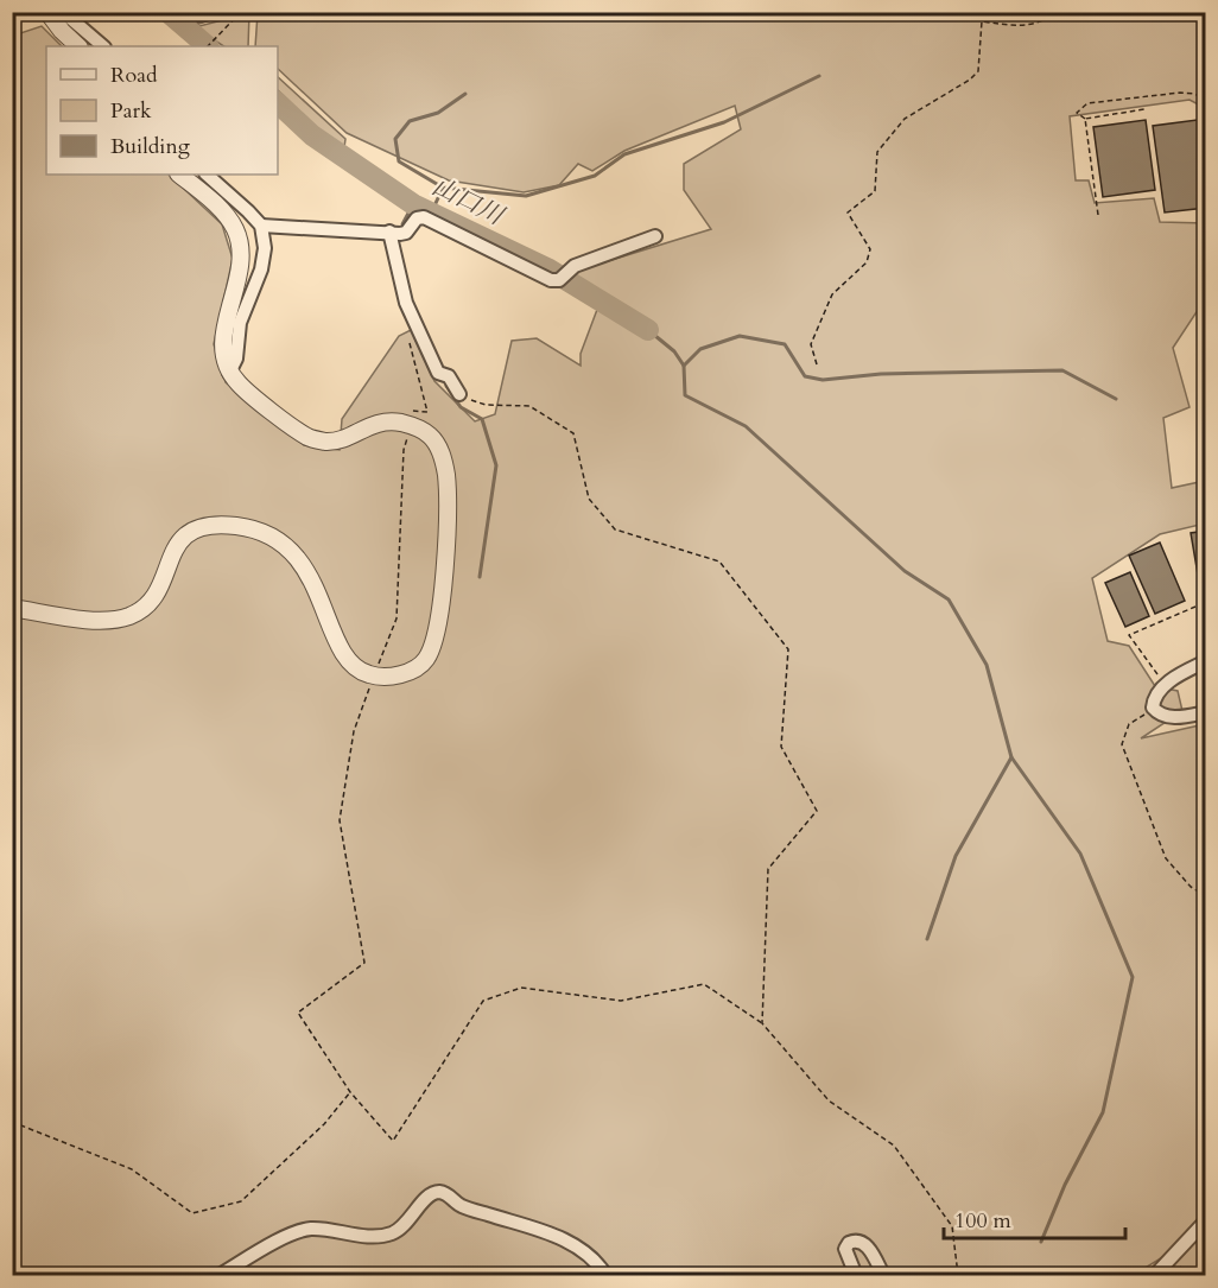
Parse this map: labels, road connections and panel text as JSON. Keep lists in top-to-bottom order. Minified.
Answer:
{"water":["山口川"],"legend":["Road","Park","Building"],"scale_bar":"100 m"}
